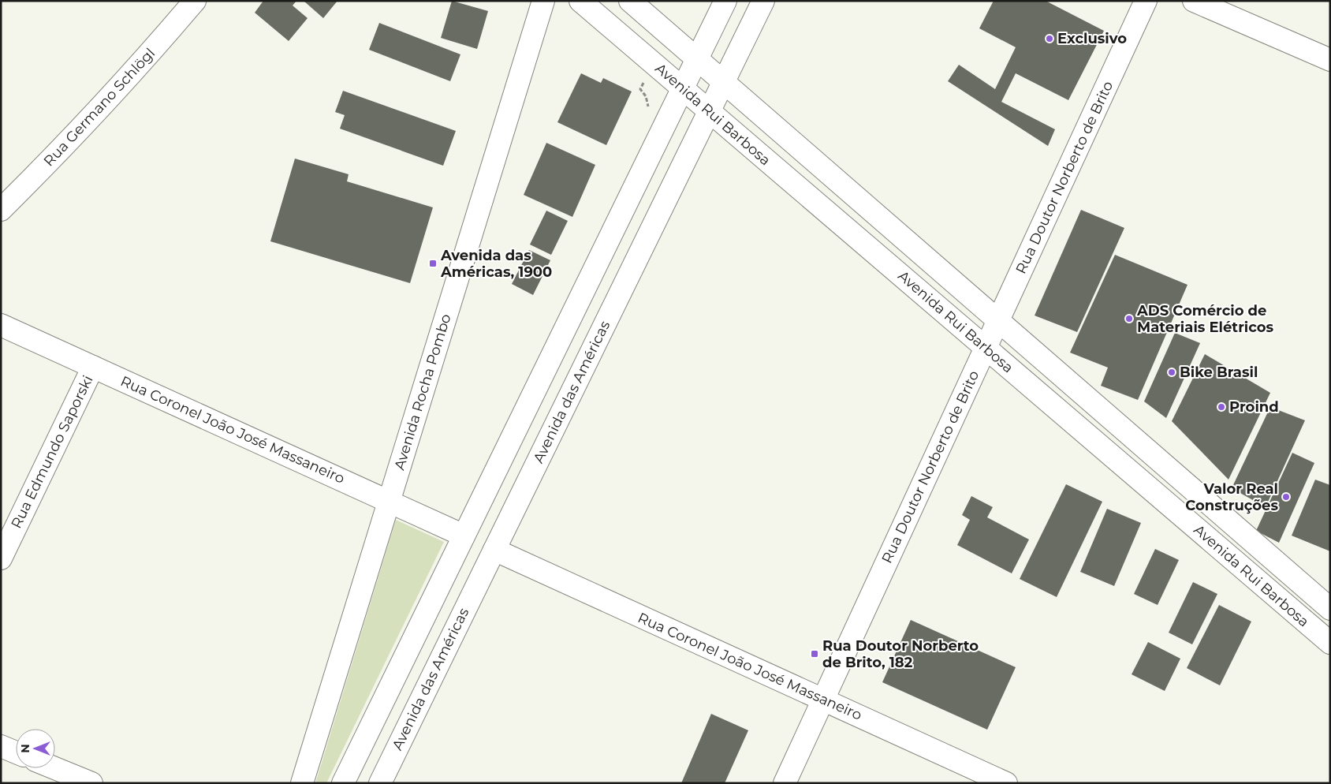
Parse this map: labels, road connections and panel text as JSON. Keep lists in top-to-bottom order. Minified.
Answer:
{"streets":{"main road":["Rua Germano Schlögl","Avenida Rui Barbosa","Rua Doutor Norberto de Brito","Avenida Rocha Pombo","Avenida das Américas","Rua Coronel João José Massaneiro","Rua Edmundo Saporski"]},"crossings":[["Avenida Rui Barbosa","Rua Doutor Norberto de Brito"],["Avenida Rui Barbosa","Avenida das Américas"],["Rua Doutor Norberto de Brito","Rua Coronel João José Massaneiro"],["Avenida Rocha Pombo","Rua Coronel João José Massaneiro"],["Avenida das Américas","Rua Coronel João José Massaneiro"],["Rua Coronel João José Massaneiro","Rua Edmundo Saporski"]],"places":{"other":["Exclusivo","ADS Comércio de Materiais Elétricos","Bike Brasil","Proind","Valor Real Construções"],"transit":["Avenida das Américas, 1900","Rua Doutor Norberto de Brito, 182"]},"north":"left"}
